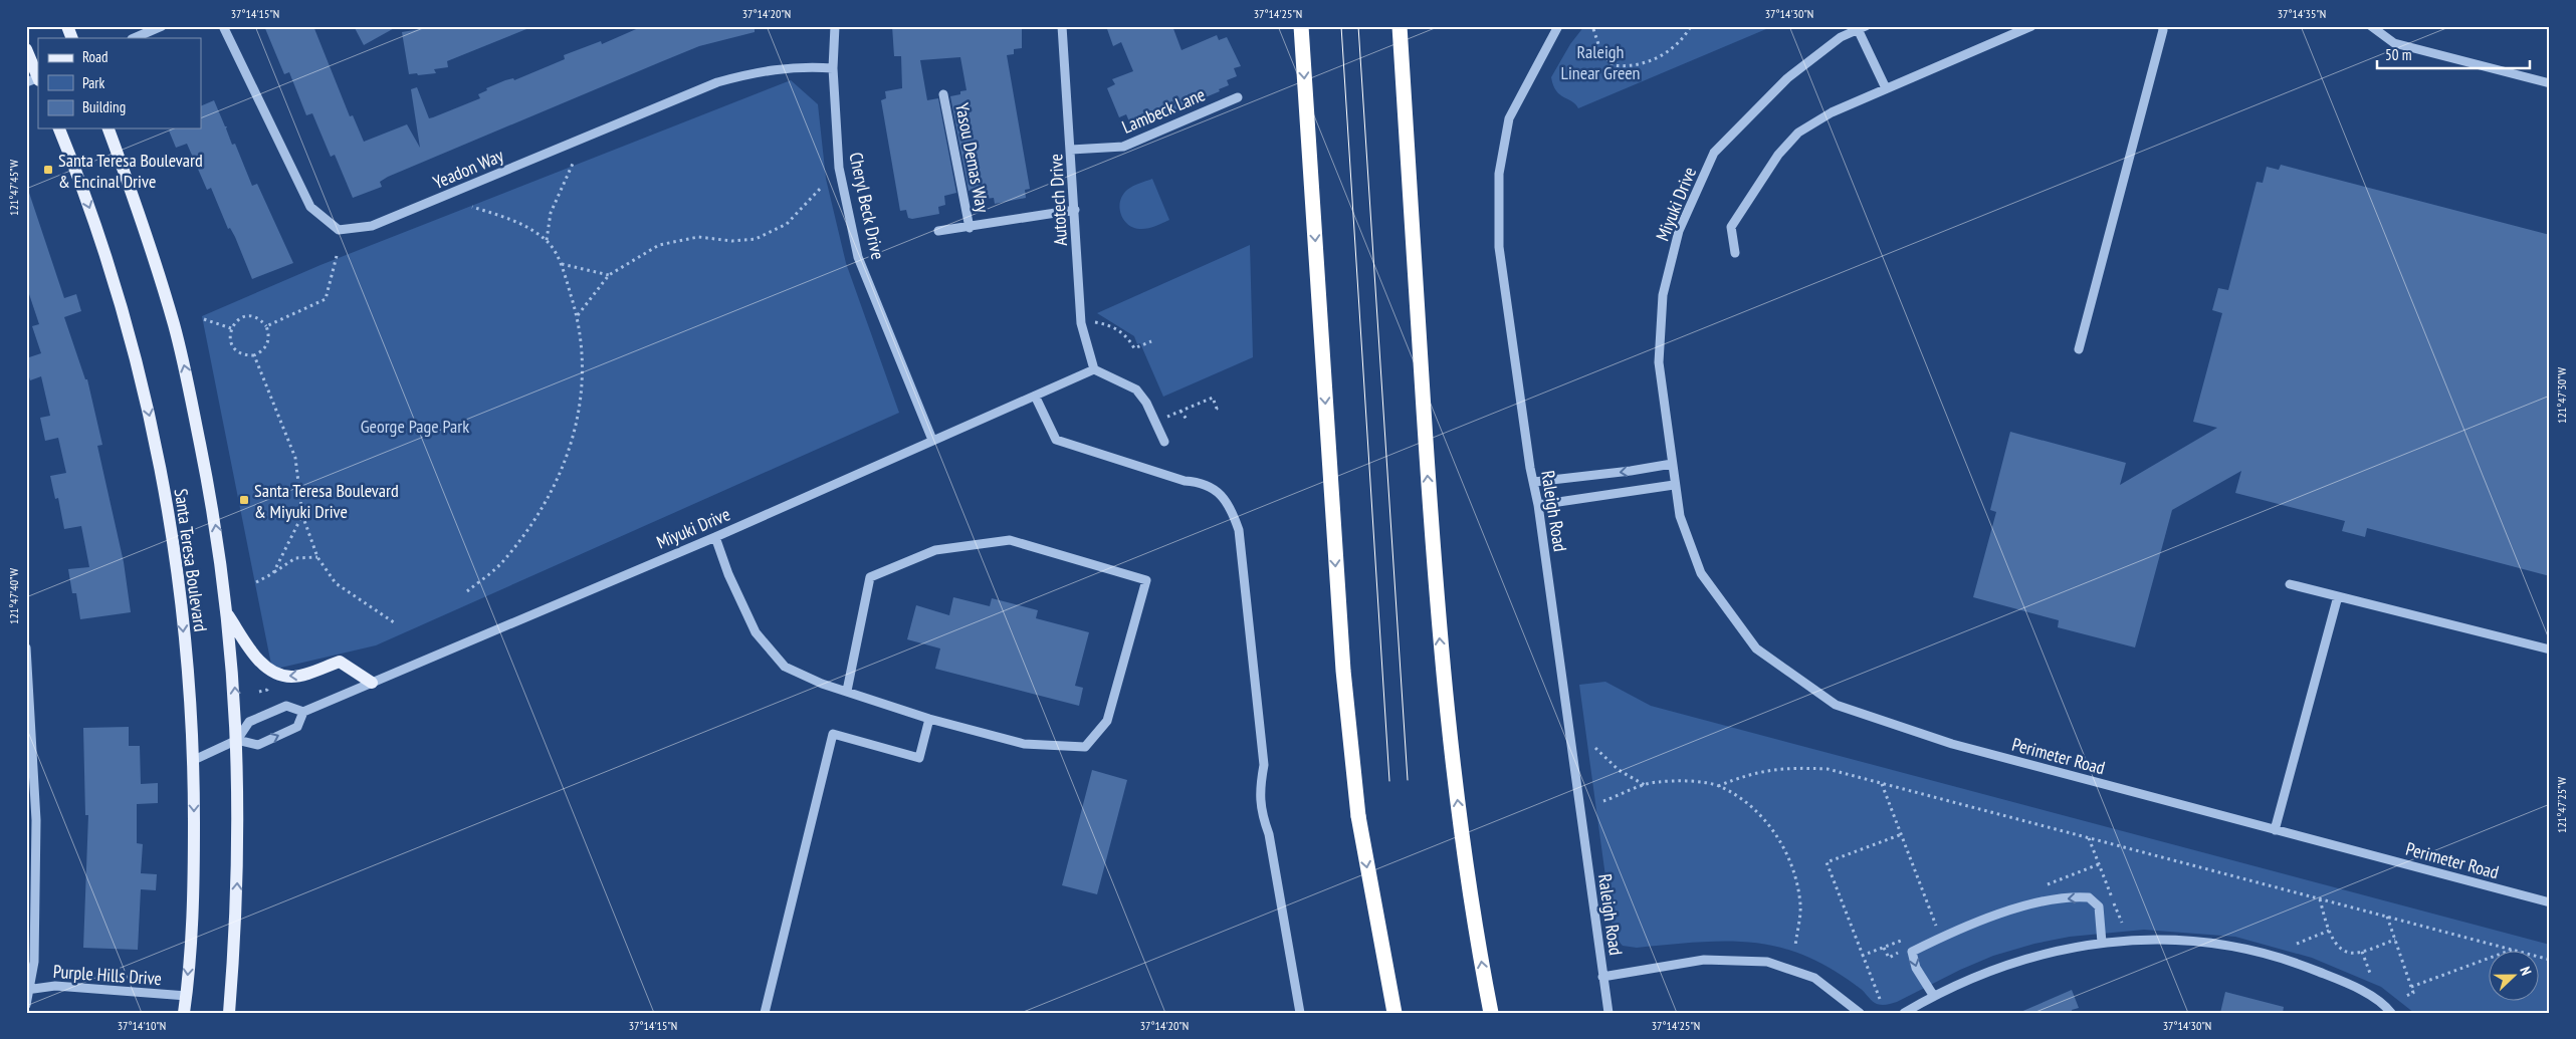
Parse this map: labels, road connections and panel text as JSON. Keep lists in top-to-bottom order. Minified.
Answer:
{"streets":{"main road":["Santa Teresa Boulevard"],"street":["Lambeck Lane","Yasou Demas Way","Yeadon Way","Autotech Drive","Miyuki Drive","Cheryl Beck Drive","Raleigh Road","Perimeter Road","Purple Hills Drive"]},"crossings":[["Lambeck Lane","Autotech Drive"],["Yasou Demas Way","Autotech Drive"],["Yeadon Way","Cheryl Beck Drive"],["Autotech Drive","Miyuki Drive"],["Miyuki Drive","Cheryl Beck Drive"],["Miyuki Drive","Perimeter Road"],["Santa Teresa Boulevard","Purple Hills Drive"]],"parks":["Raleigh Linear Green","George Page Park"],"places":{"transit":["Santa Teresa Boulevard & Encinal Drive","Santa Teresa Boulevard & Miyuki Drive"]},"legend":["Road","Park","Building"],"scale_bar":"50 m","north":"right","coordinates":["37°14'15\"N","37°14'20\"N","37°14'25\"N","37°14'30\"N","37°14'35\"N","121°47'45\"W","121°47'30\"W","121°47'40\"W","121°47'25\"W","37°14'10\"N"]}
